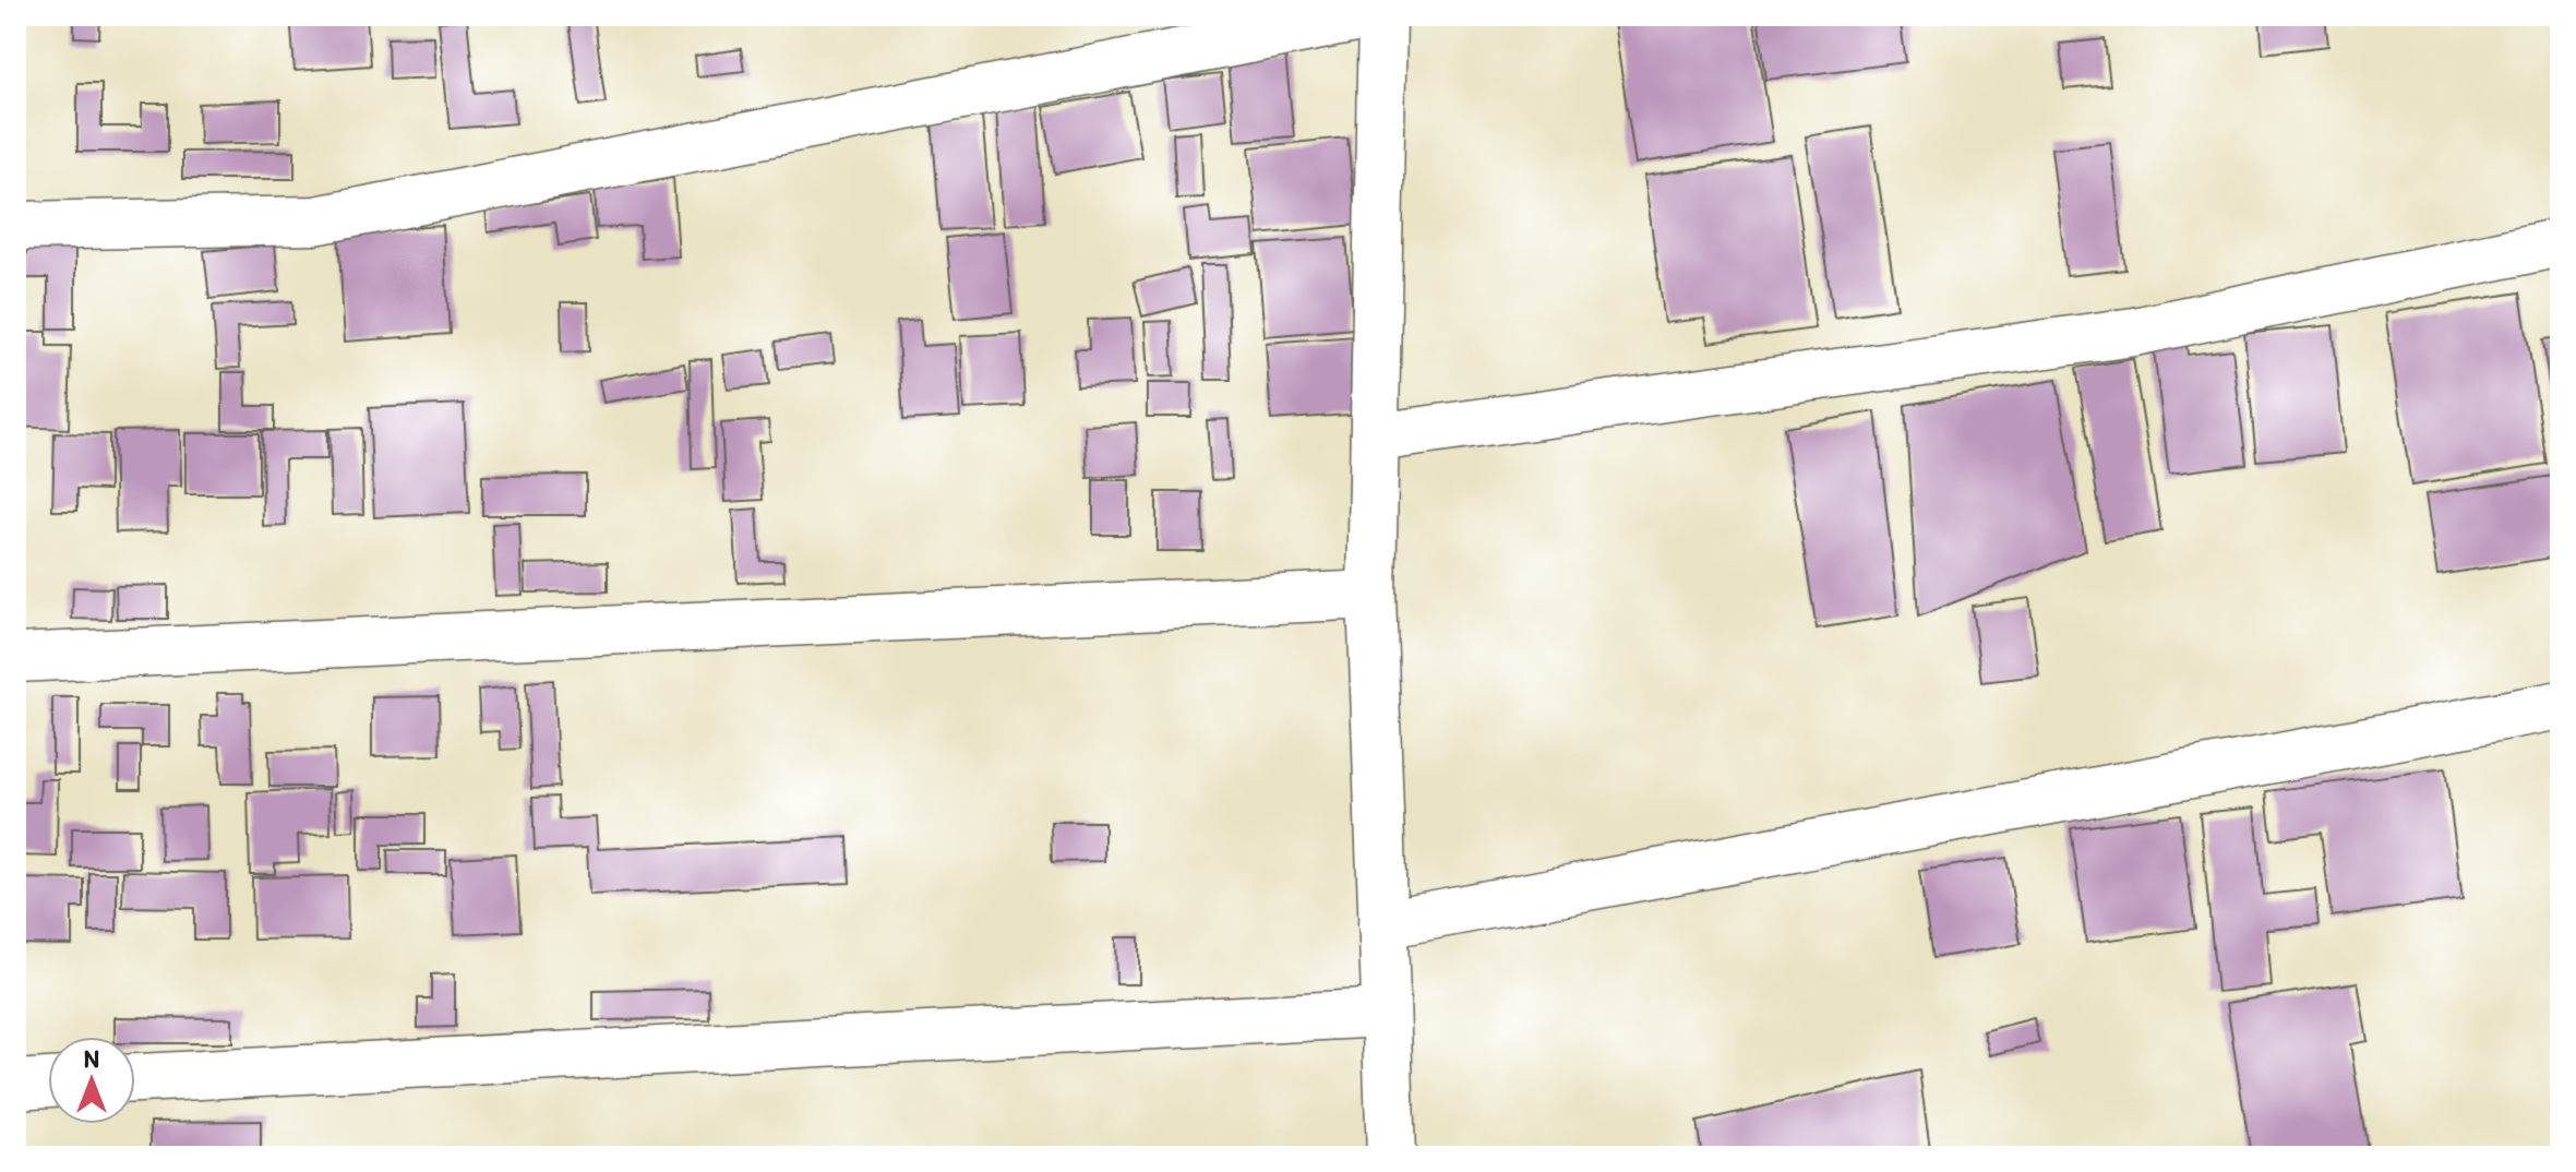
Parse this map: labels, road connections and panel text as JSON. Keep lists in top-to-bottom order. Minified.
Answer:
{"north":"top"}
